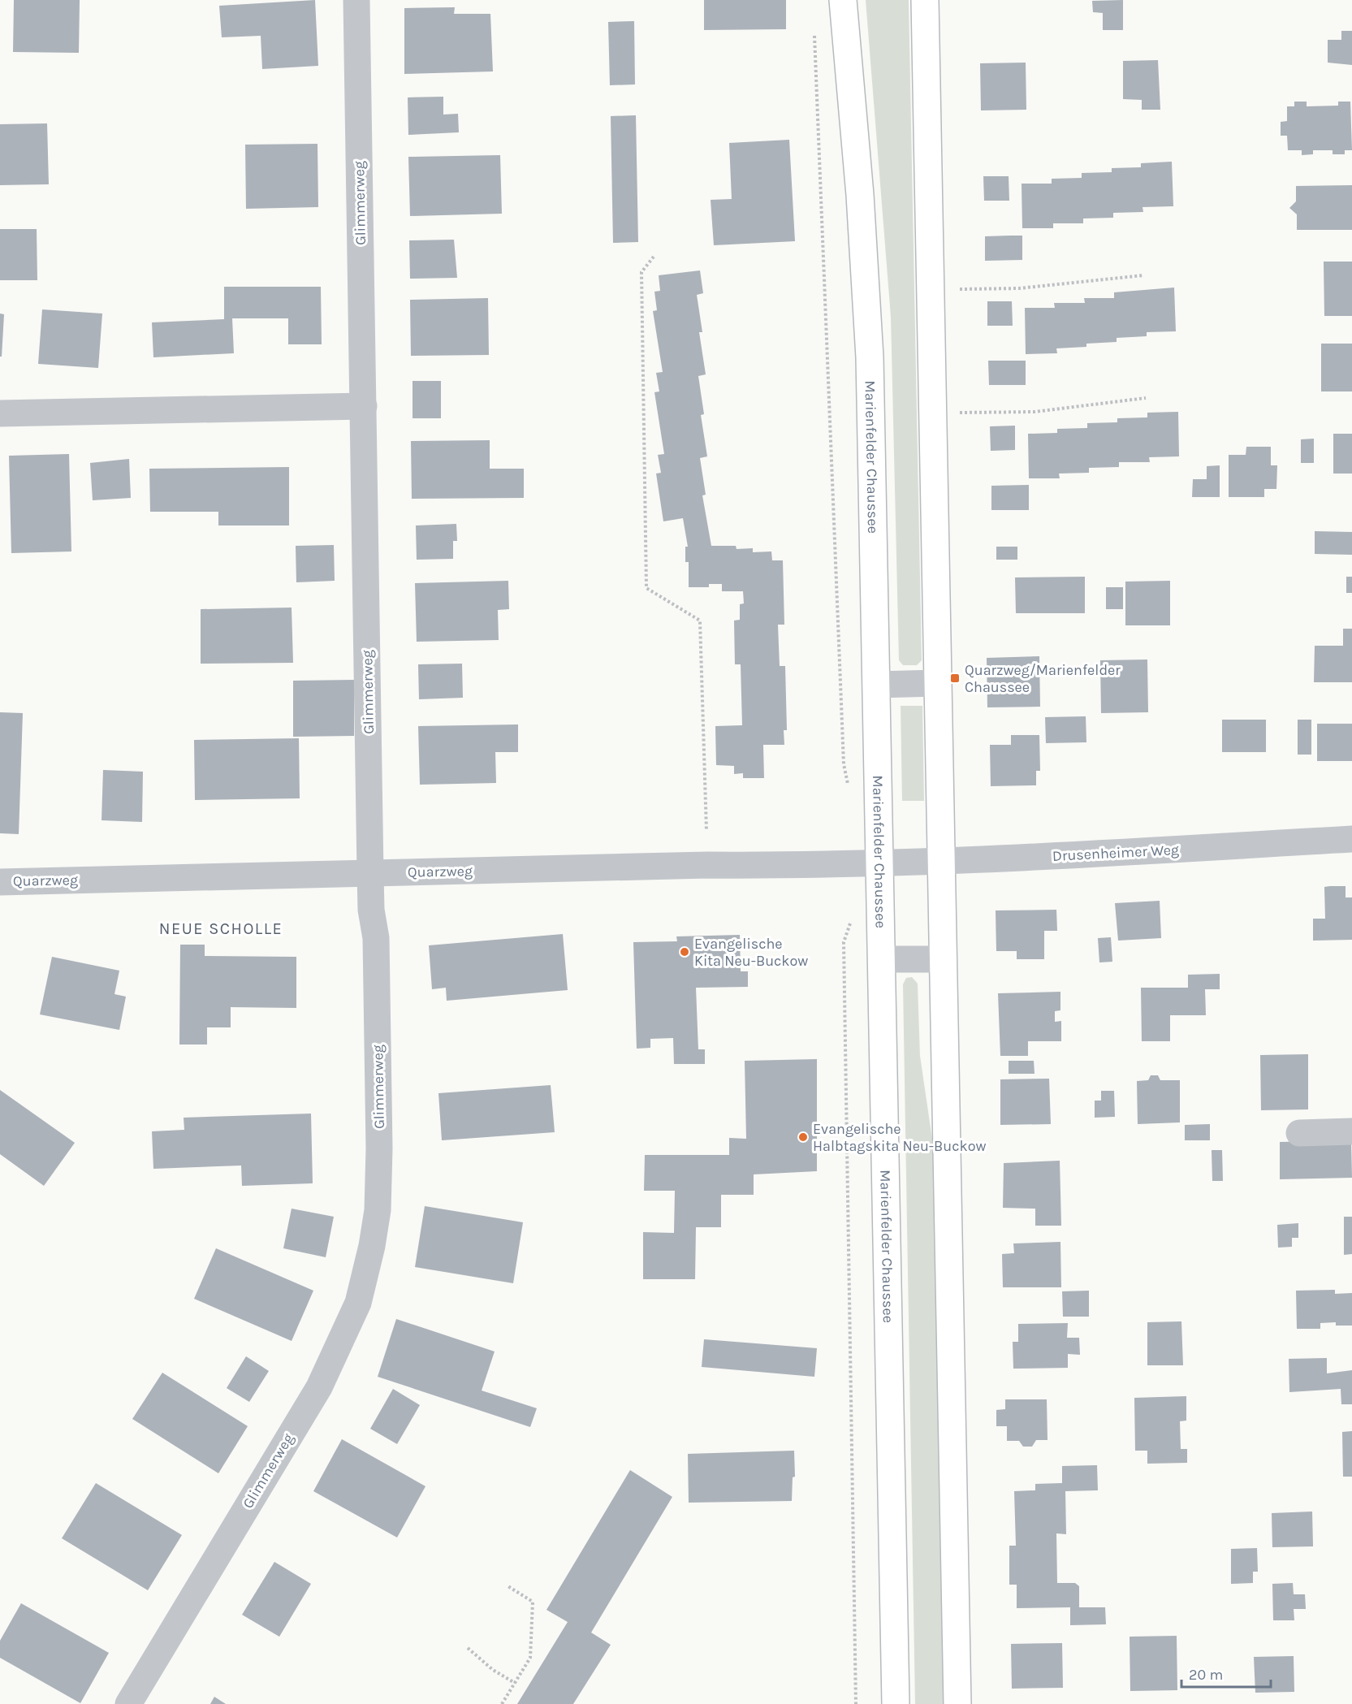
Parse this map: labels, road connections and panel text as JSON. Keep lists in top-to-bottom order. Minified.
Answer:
{"streets":{"main road":["Marienfelder Chaussee"],"street":["Glimmerweg","Drusenheimer Weg","Quarzweg"]},"crossings":[["Glimmerweg","Quarzweg"],["Marienfelder Chaussee","Drusenheimer Weg"],["Marienfelder Chaussee","Quarzweg"],["Drusenheimer Weg","Quarzweg"]],"districts":["NEUE SCHOLLE"],"places":{"transit":["Quarzweg/Marienfelder Chaussee"],"other":["Evangelische Kita Neu-Buckow","Evangelische Halbtagskita Neu-Buckow"]},"scale_bar":"20 m"}
